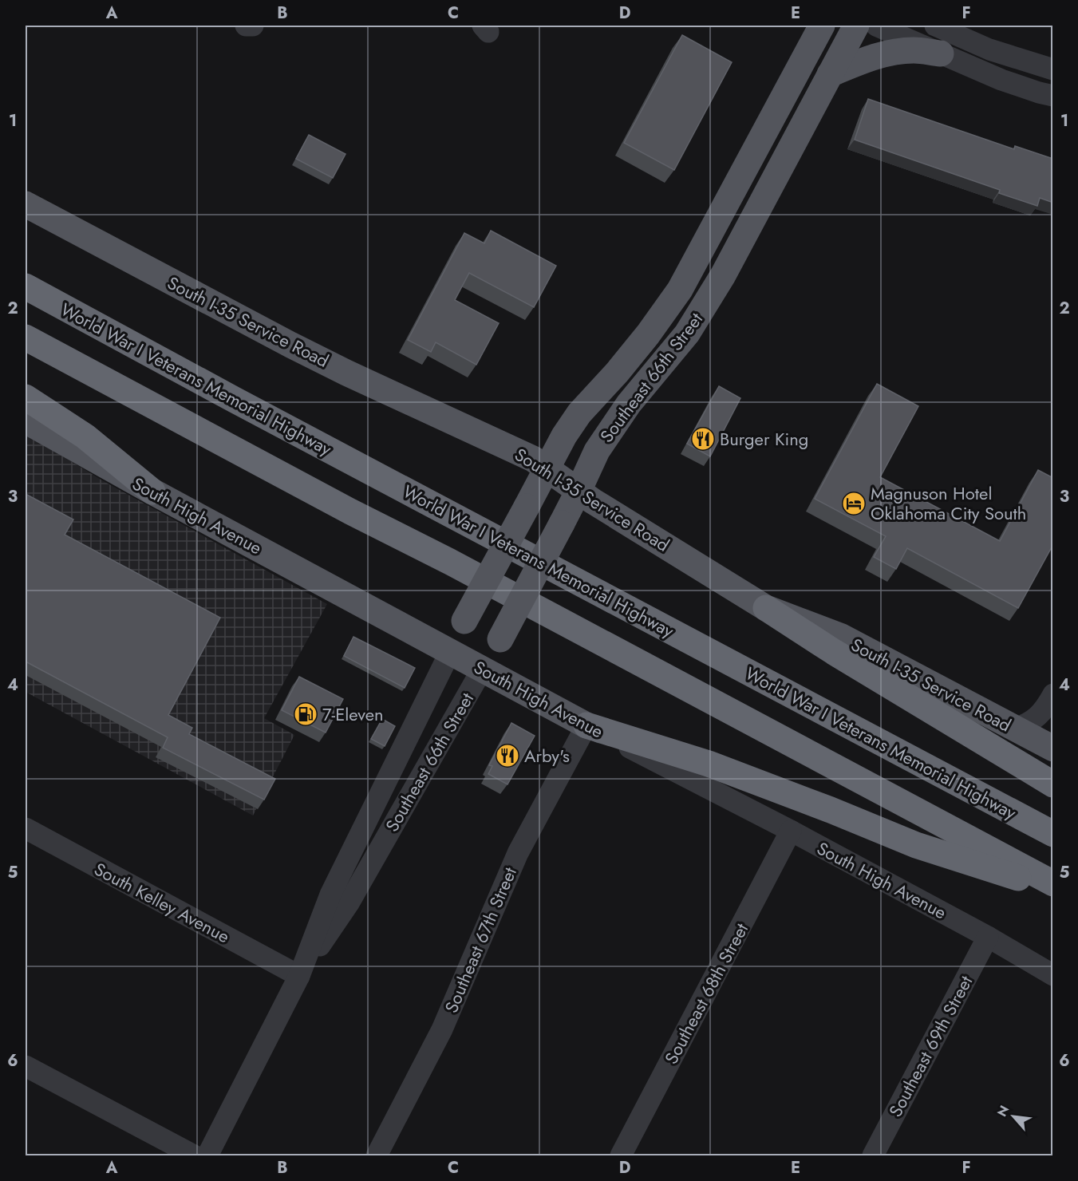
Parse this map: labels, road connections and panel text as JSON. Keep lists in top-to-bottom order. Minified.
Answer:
{"streets":{"highway":["World War I Veterans Memorial Highway"],"main road":["South I-35 Service Road","Southeast 66th Street","South High Avenue"],"street":["South Kelley Avenue","Southeast 67th Street","Southeast 68th Street","Southeast 69th Street"]},"crossings":[["South I-35 Service Road","Southeast 66th Street"],["Southeast 66th Street","South High Avenue"],["Southeast 66th Street","South Kelley Avenue"],["South High Avenue","Southeast 67th Street"],["South High Avenue","Southeast 68th Street"],["South High Avenue","Southeast 69th Street"]],"places":{"restaurant":["Burger King","Arby's"],"hotel":["Magnuson Hotel Oklahoma City South"],"fuel station":["7-Eleven"]},"north":"top left","grid":{"columns":["A","B","C","D","E","F"],"rows":["1","2","3","4","5","6"]}}
